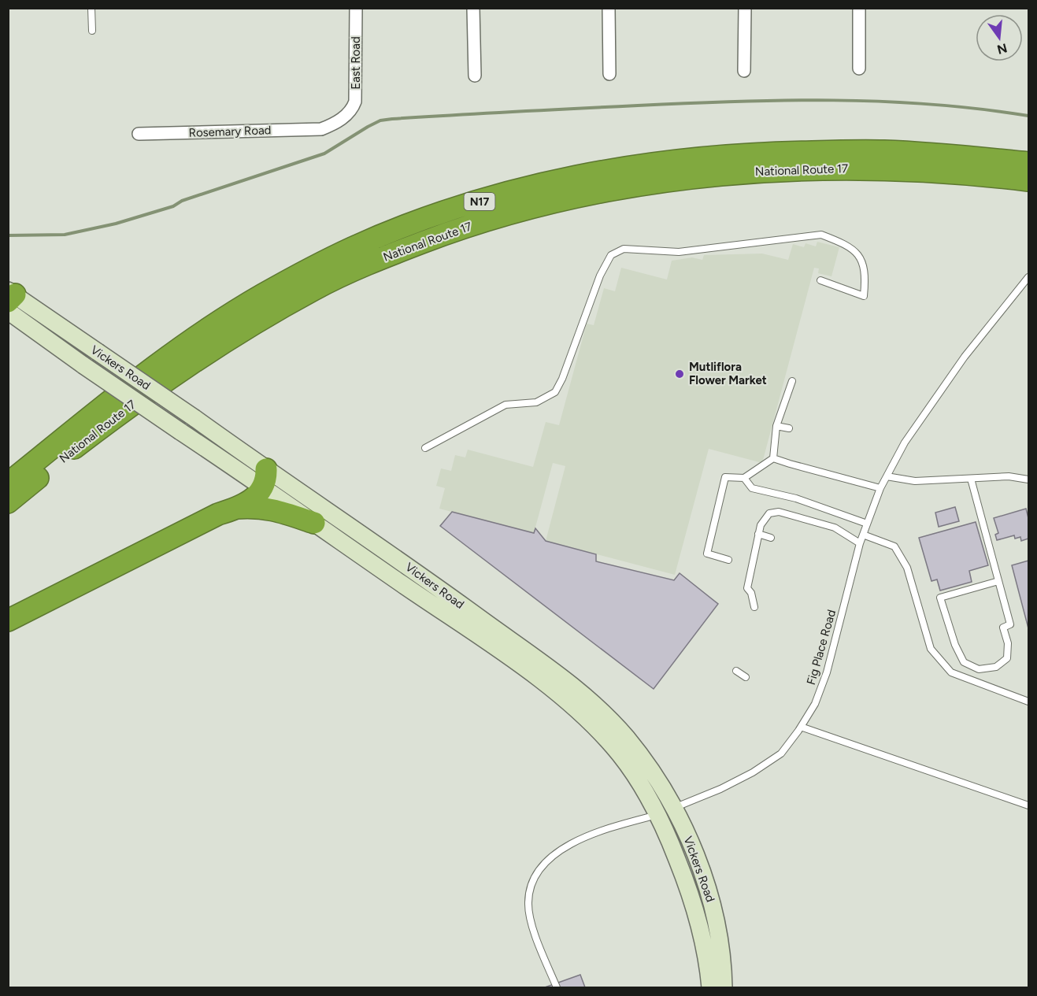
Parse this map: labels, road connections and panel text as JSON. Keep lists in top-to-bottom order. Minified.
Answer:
{"streets":{"highway":["National Route 17","N17"],"main road":["Vickers Road"],"street":["East Road","Rosemary Road"],"lane":["Fig Place Road"]},"crossings":[["East Road","Rosemary Road"],["Vickers Road","Fig Place Road"]],"places":["Mutliflora Flower Market"],"north":"bottom"}
